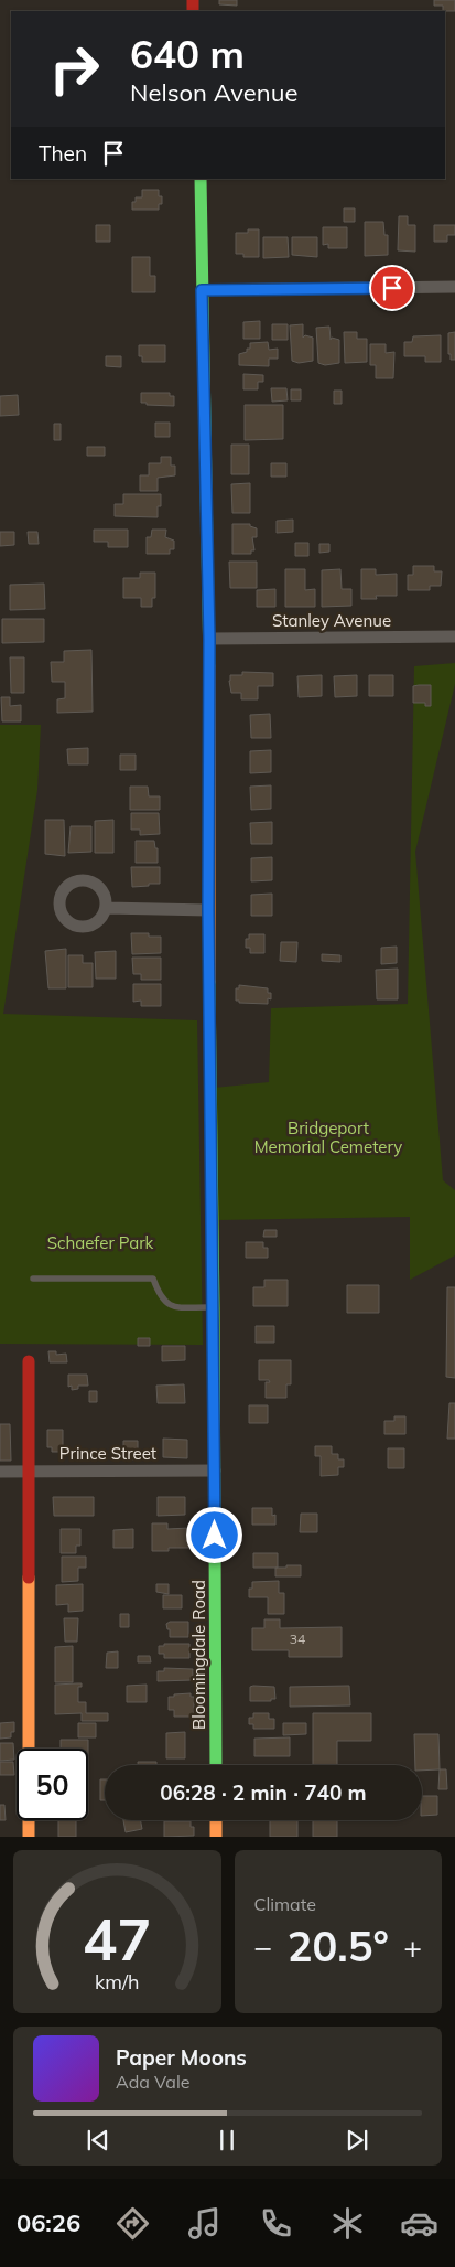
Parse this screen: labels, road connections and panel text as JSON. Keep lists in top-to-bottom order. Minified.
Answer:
{"streets":{"main road":["Bloomingdale Road"],"street":["Stanley Avenue","Prince Street"]},"crossings":[["Stanley Avenue","Bloomingdale Road"],["Prince Street","Bloomingdale Road"]],"parks":["Bridgeport Memorial Cemetery","Schaefer Park"],"house_numbers":["34"],"page":{"turn":["640 m","Nelson Avenue"],"then":"Then","limit":"50","trip":"06:28 · 2 min · 740 m","tile":"Climate","heat":["−","20.5°","+"],"song":["Paper Moons","Ada Vale"],"tabs":"06:26","gauge":["47","km/h"]}}
